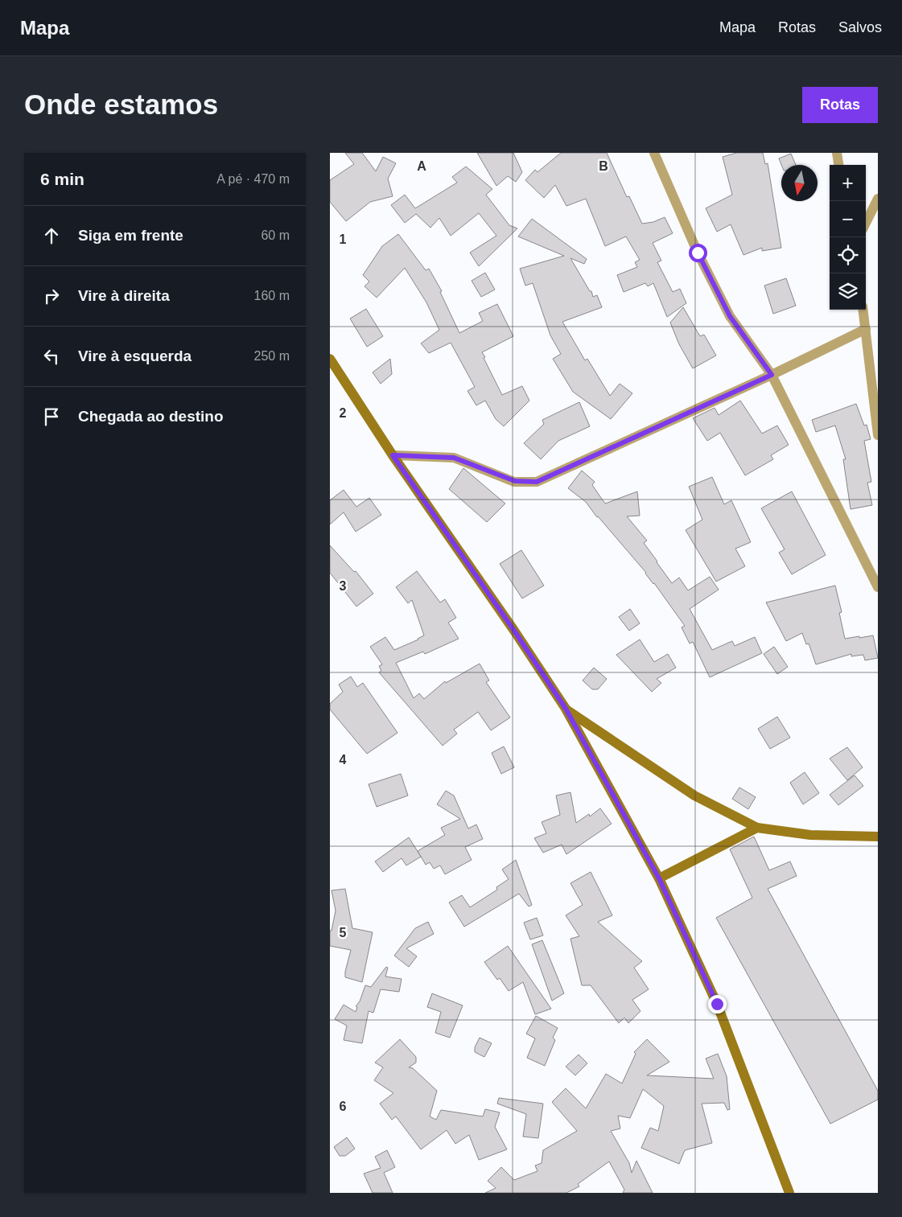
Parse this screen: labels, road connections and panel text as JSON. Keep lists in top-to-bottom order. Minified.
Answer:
{"north":"bottom","page":{"header":"Mapa","nav":["Mapa","Rotas","Salvos"],"buttons":"Rotas","title":"Onde estamos","heading":["6 min","A pé · 470 m"],"map_buttons":["+","−"],"list":[["Siga em frente","60 m"],["Vire à direita","160 m"],["Vire à esquerda","250 m"],"Chegada ao destino"]},"grid":{"columns":["A","B"],"rows":["1","2","3","4","5","6"]}}
